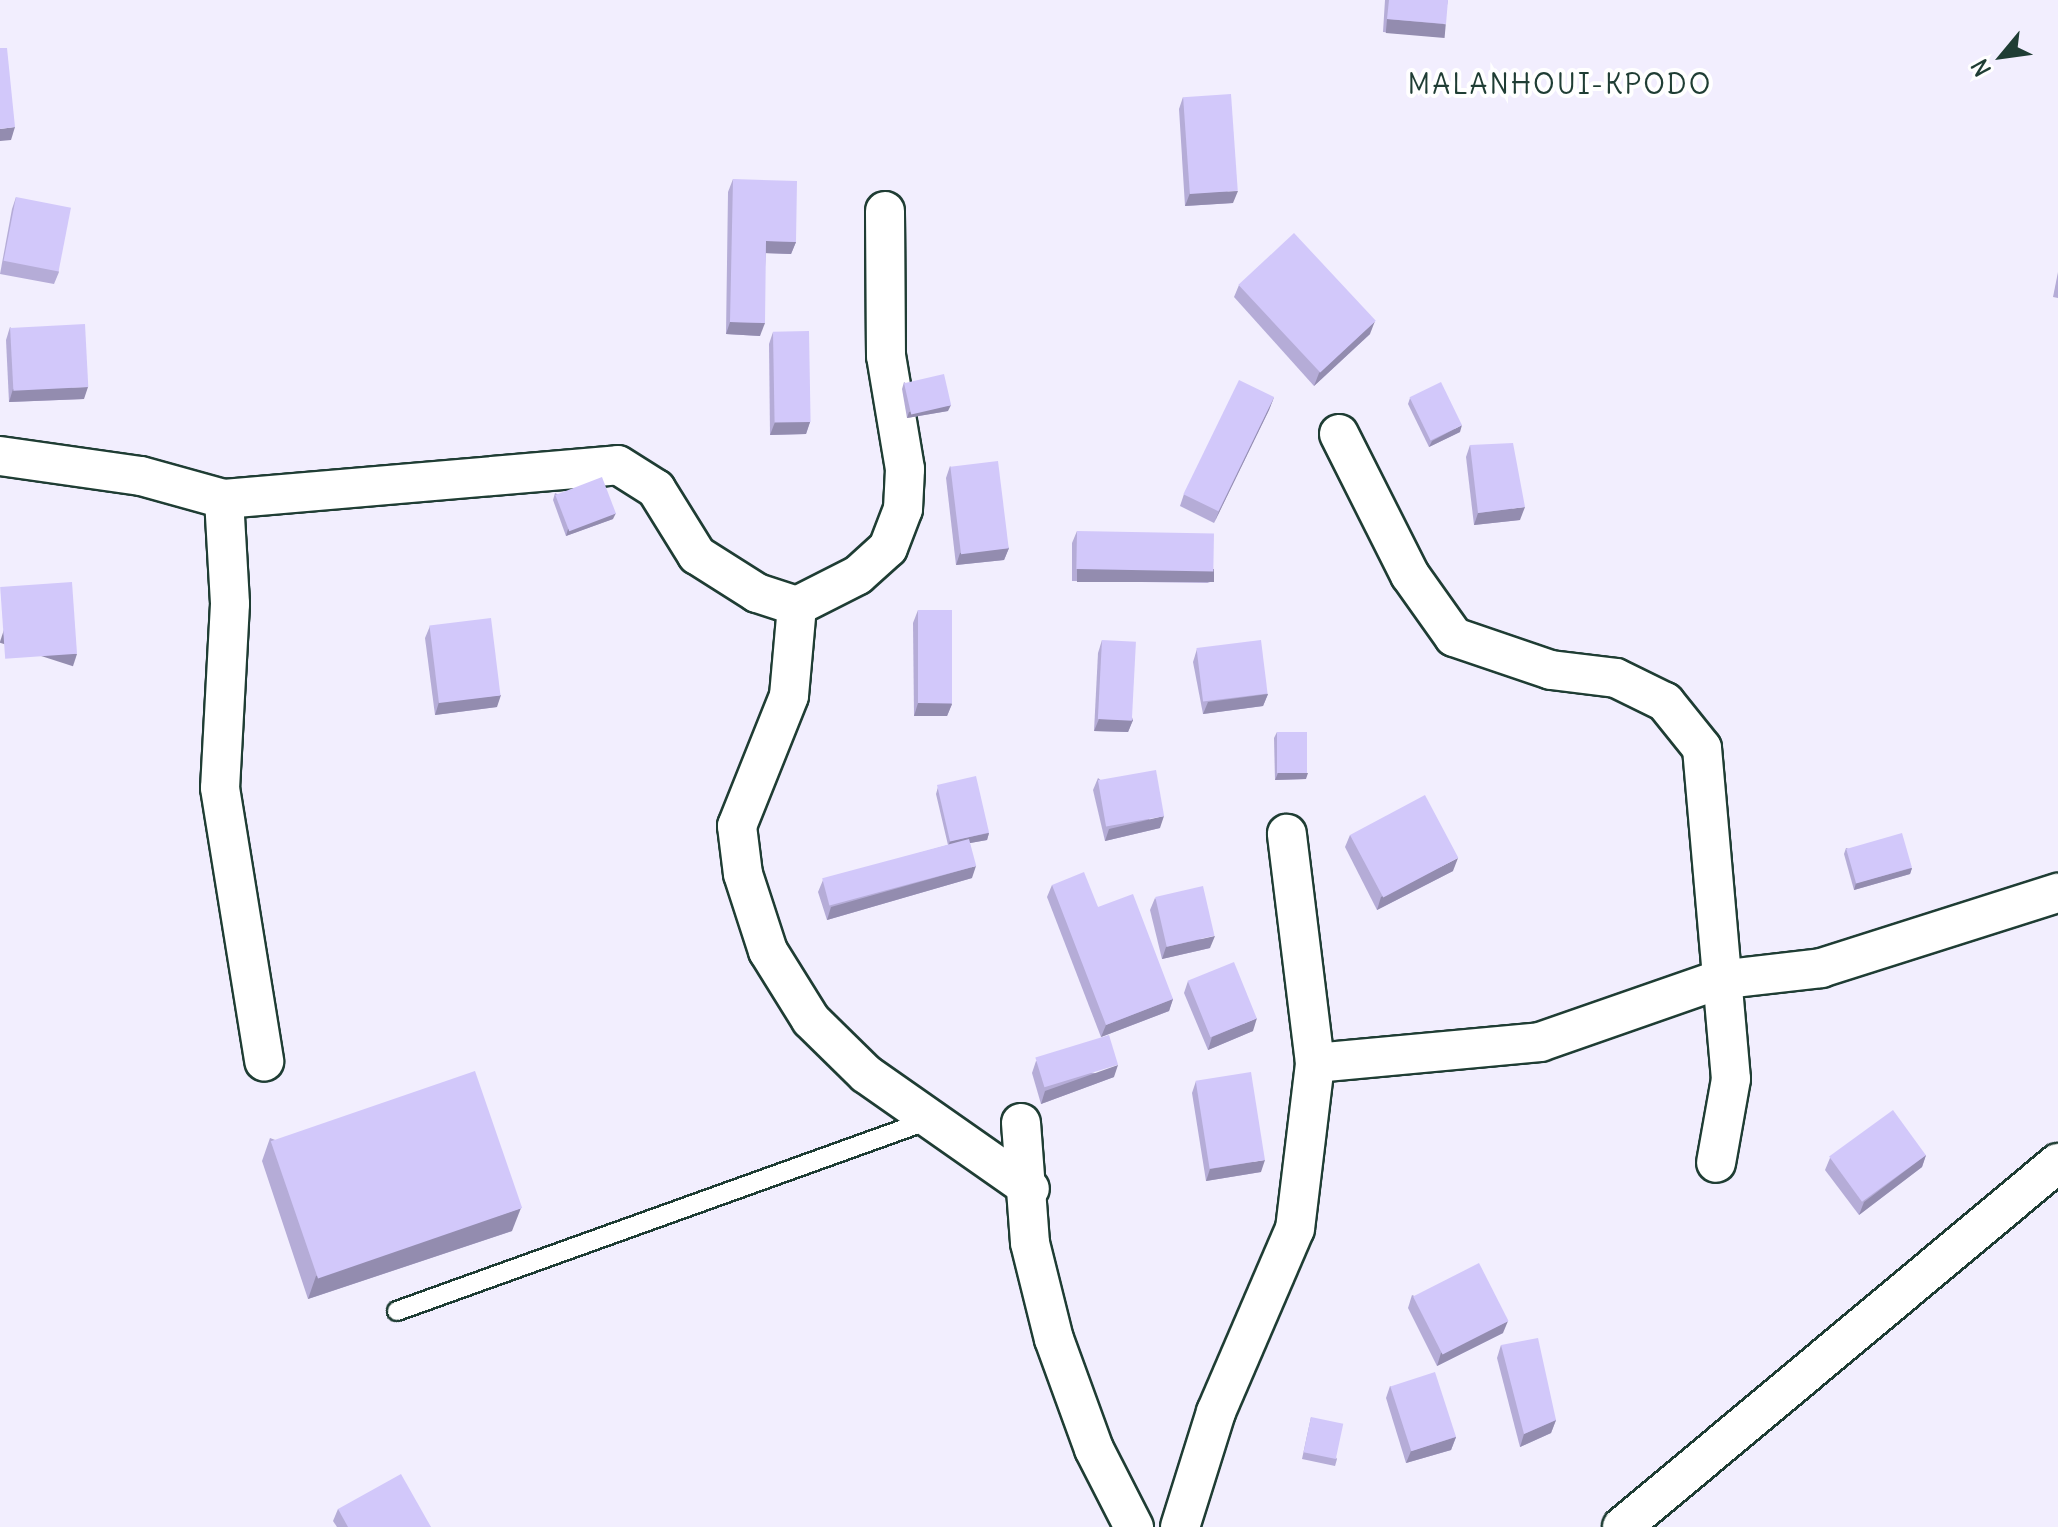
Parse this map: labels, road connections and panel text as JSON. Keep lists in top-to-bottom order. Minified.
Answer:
{"districts":["MALANHOUI-KPODO"],"north":"bottom left"}
